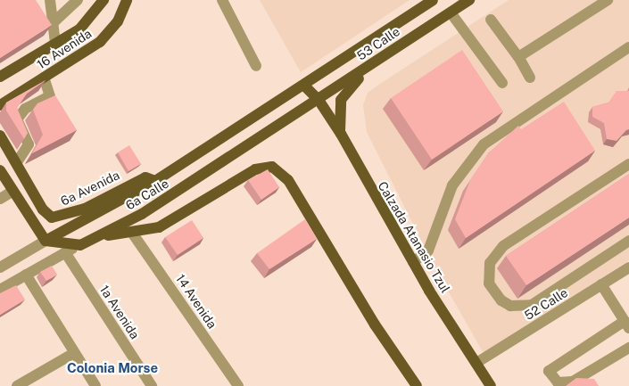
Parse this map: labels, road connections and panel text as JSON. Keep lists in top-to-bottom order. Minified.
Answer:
{"streets":{"main road":["53 Calle","16 Avenida","6a Avenida","6a Calle","Calzada Atanasio Tzul"],"street":["14 Avenida","52 Calle","1a Avenida"]},"crossings":[["53 Calle","6a Calle"],["53 Calle","Calzada Atanasio Tzul"],["6a Avenida","6a Calle"],["6a Calle","1a Avenida"],["Calzada Atanasio Tzul","52 Calle"]],"districts":["Colonia Morse"]}
